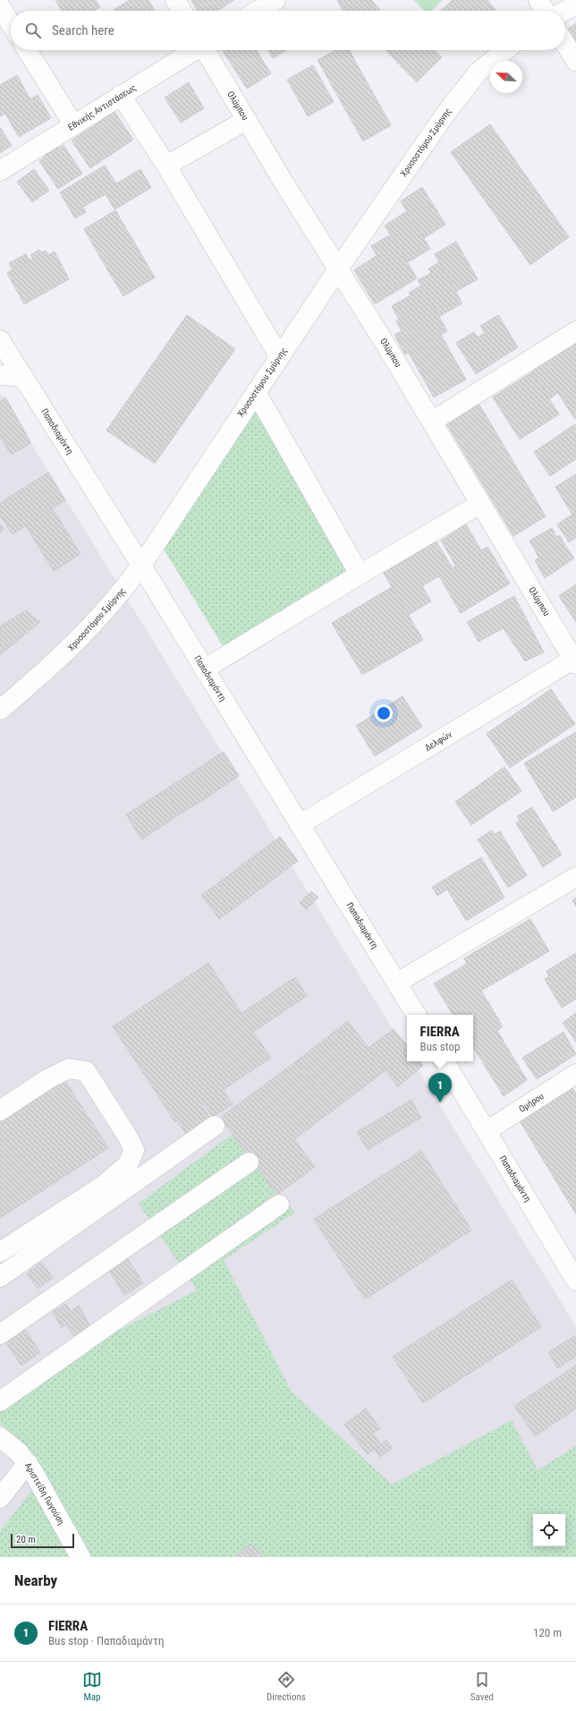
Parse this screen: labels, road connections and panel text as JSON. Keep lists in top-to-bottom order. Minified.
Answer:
{"streets":{"street":["Ολύμπου","Εθνικής Αντιστάσεως","Χρυσοστόμου Σμύρνης","Παπαδιαμάντη","Δελφών","Ομήρου","Αριστείδη Γωγούση"]},"crossings":[["Ολύμπου","Χρυσοστόμου Σμύρνης"],["Ολύμπου","Δελφών"],["Χρυσοστόμου Σμύρνης","Παπαδιαμάντη"],["Παπαδιαμάντη","Δελφών"],["Παπαδιαμάντη","Ομήρου"]],"scale_bar":"20 m","north":"top left","page":{"search":"Search here","popup":["FIERRA","Bus stop"],"pins":"1","scale":"20 m","heading":"Nearby","list":[{"mark":"1","name":"FIERRA","note":"Bus stop · Παπαδιαμάντη","value":"120 m"}],"nav":["Map","Directions","Saved"]}}
